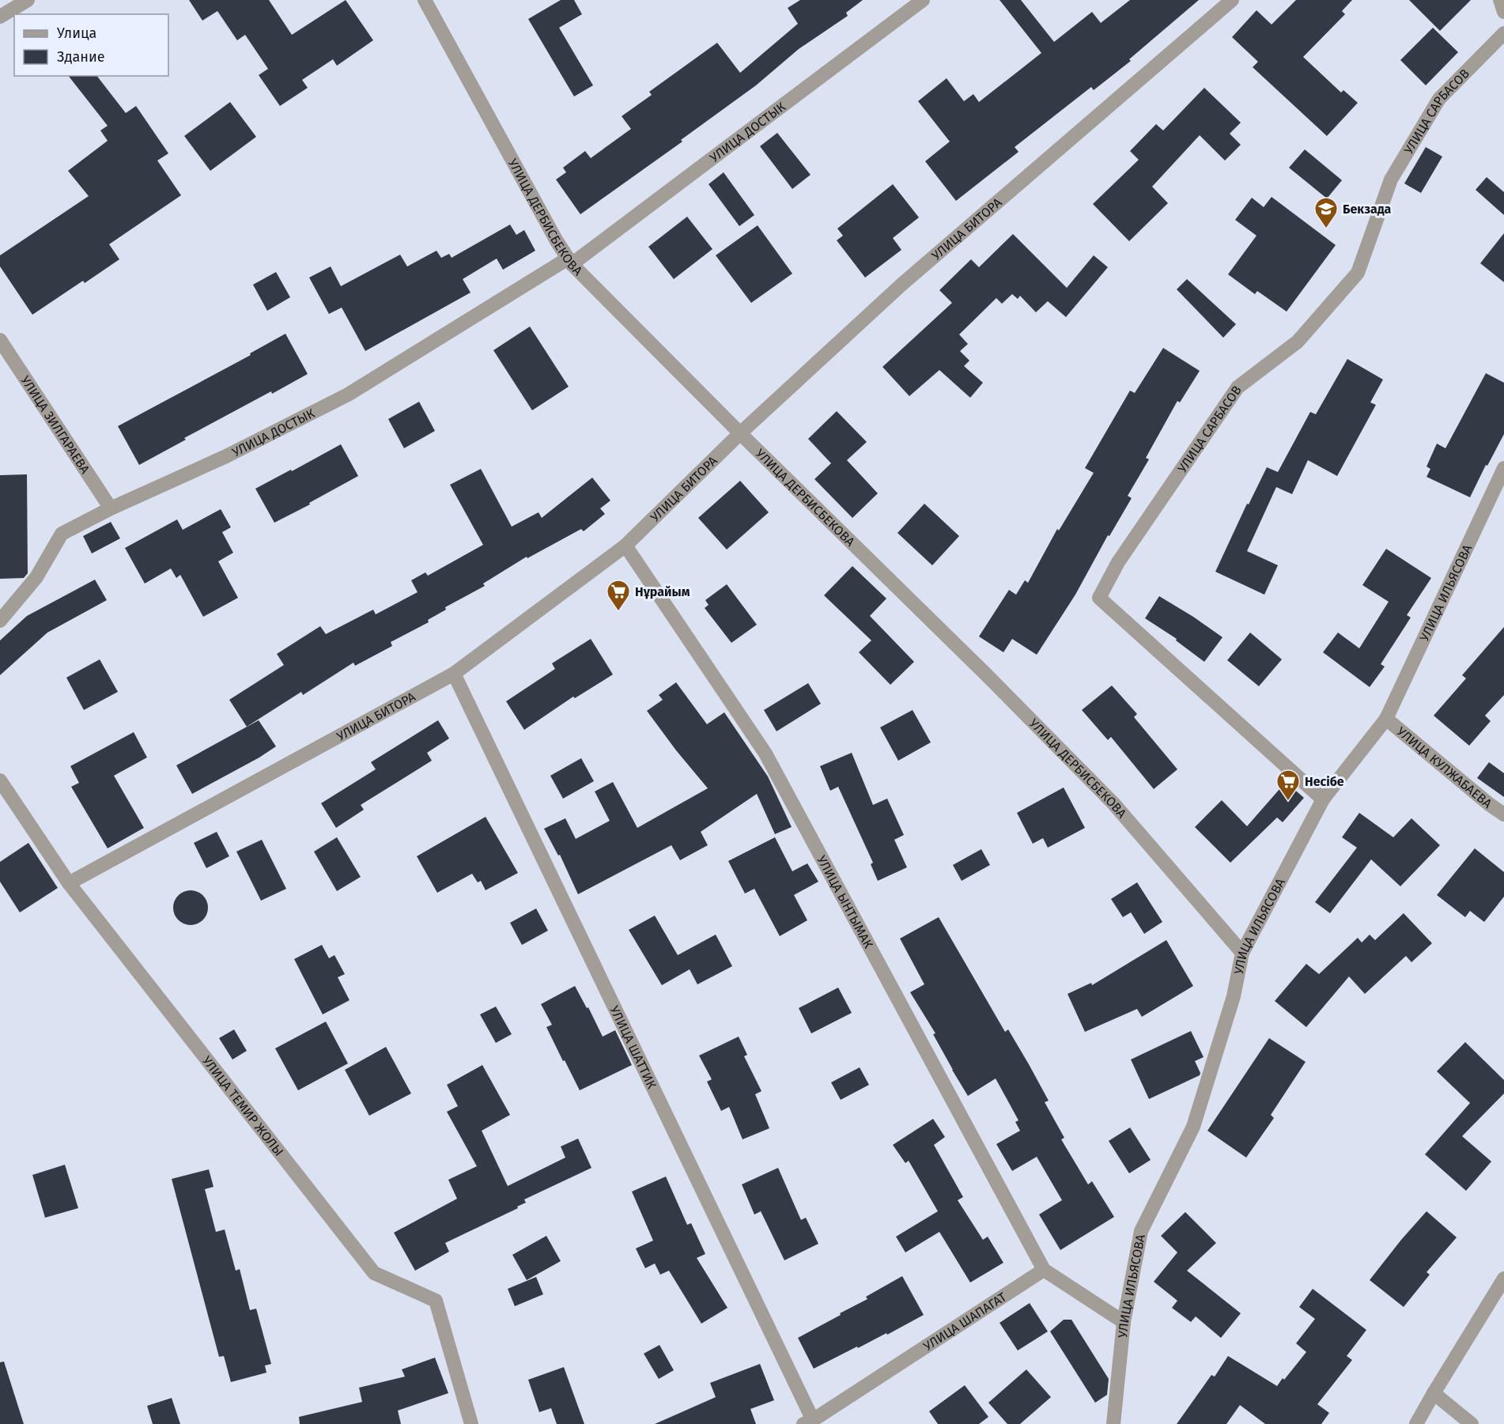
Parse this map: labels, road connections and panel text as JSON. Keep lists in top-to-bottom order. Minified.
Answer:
{"streets":{"street":["УЛИЦА САРБАСОВ","УЛИЦА ДОСТЫК","УЛИЦА ДЕРБИСБЕКОВА","УЛИЦА БИТОРА","УЛИЦА ЗИЛГАРАЕВА","УЛИЦА ИЛЬЯСОВА","УЛИЦА КУЛЖАБАЕВА","УЛИЦА ЫНТЫМАК","УЛИЦА ШАТТИК","УЛИЦА ТЕМИР ЖОЛЫ","УЛИЦА ШАПАГАТ"]},"crossings":[["УЛИЦА САРБАСОВ","УЛИЦА ИЛЬЯСОВА"],["УЛИЦА ДОСТЫК","УЛИЦА ДЕРБИСБЕКОВА"],["УЛИЦА ДОСТЫК","УЛИЦА ЗИЛГАРАЕВА"],["УЛИЦА ДЕРБИСБЕКОВА","УЛИЦА БИТОРА"],["УЛИЦА ДЕРБИСБЕКОВА","УЛИЦА ИЛЬЯСОВА"],["УЛИЦА БИТОРА","УЛИЦА ЫНТЫМАК"],["УЛИЦА БИТОРА","УЛИЦА ШАТТИК"],["УЛИЦА БИТОРА","УЛИЦА ТЕМИР ЖОЛЫ"],["УЛИЦА ИЛЬЯСОВА","УЛИЦА КУЛЖАБАЕВА"],["УЛИЦА ЫНТЫМАК","УЛИЦА ШАПАГАТ"],["УЛИЦА ШАТТИК","УЛИЦА ШАПАГАТ"]],"places":{"school or university":["Бекзада"],"supermarket":["Нұрайым","Несібе"]},"legend":["Улица","Здание"]}
